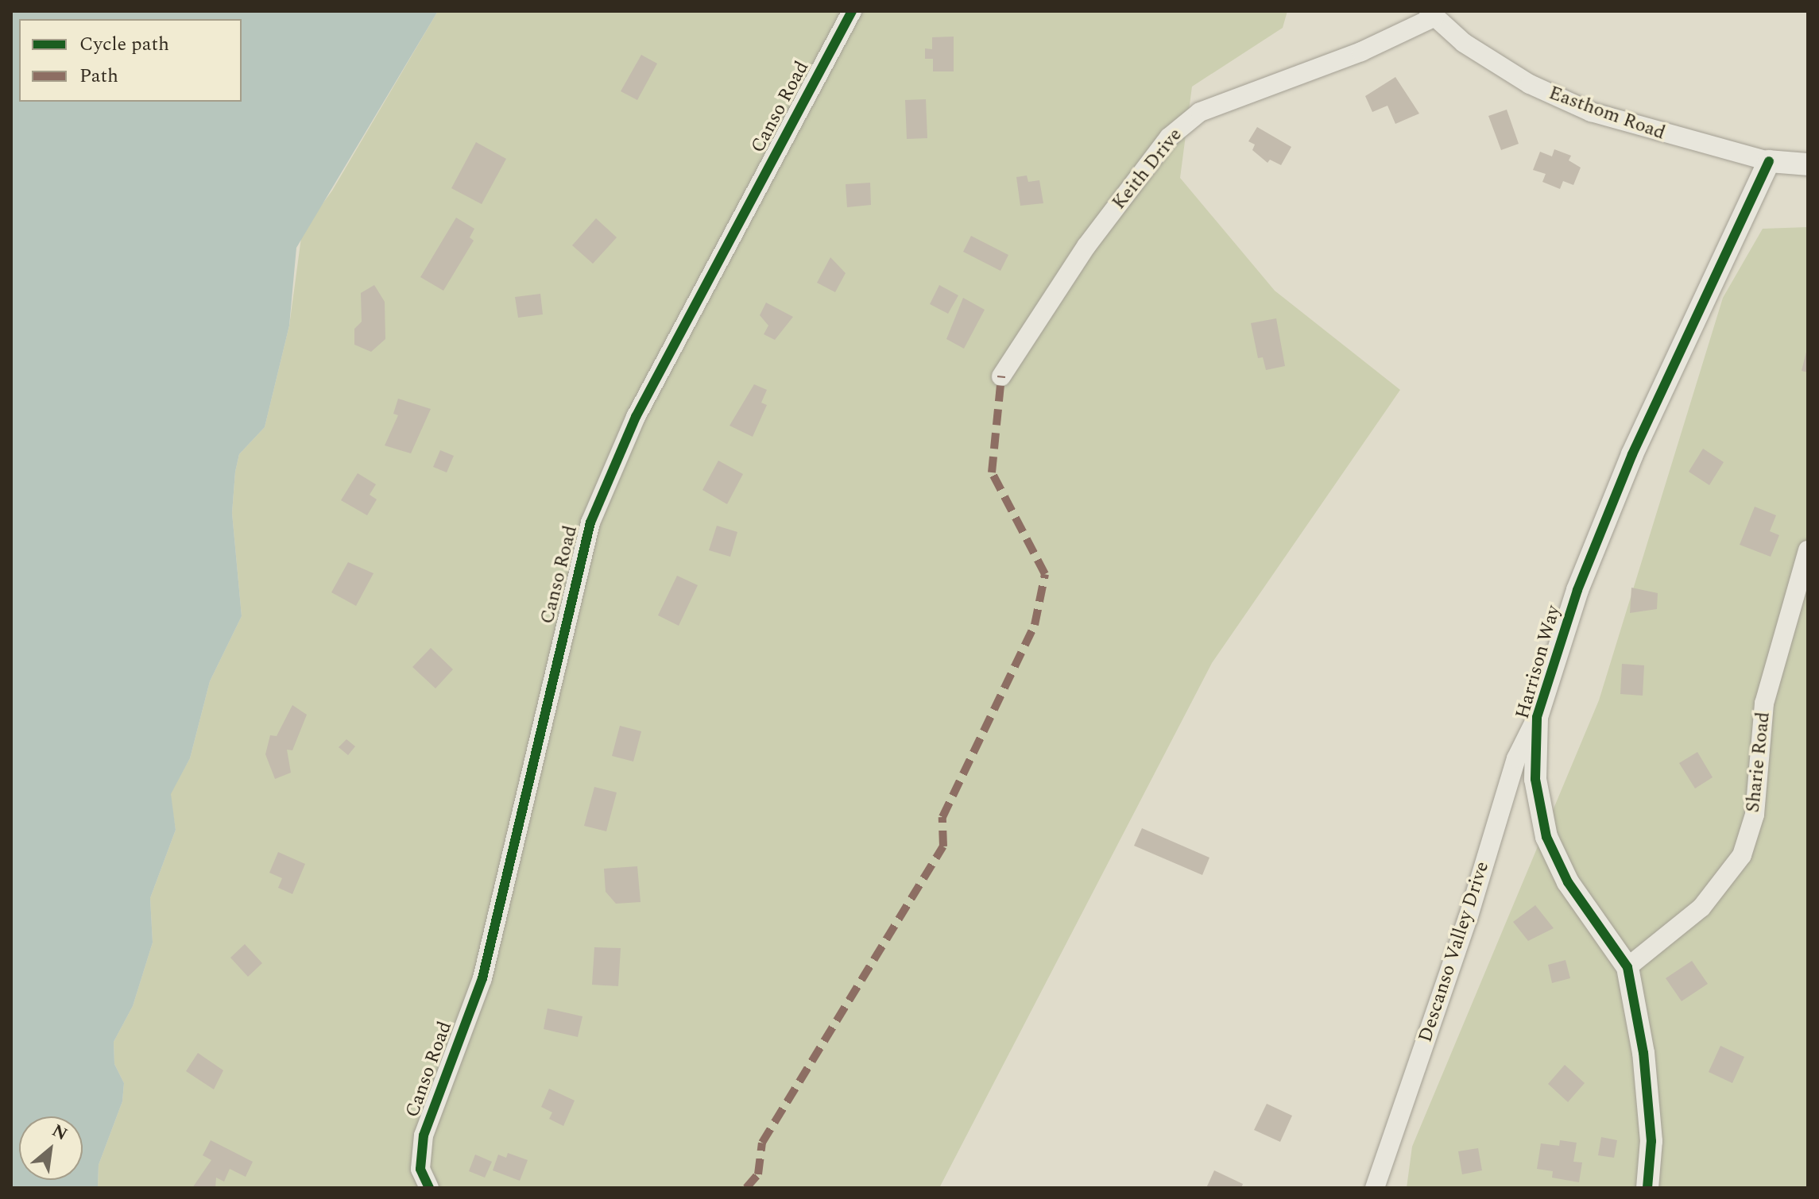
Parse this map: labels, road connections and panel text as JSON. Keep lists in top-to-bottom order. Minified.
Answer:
{"streets":{"street":["Canso Road","Easthom Road","Keith Drive","Harrison Way","Sharie Road","Descanso Valley Drive"]},"crossings":[["Easthom Road","Keith Drive"],["Easthom Road","Harrison Way"],["Harrison Way","Sharie Road"],["Harrison Way","Descanso Valley Drive"]],"legend":["Cycle path","Path"],"north":"top right"}
